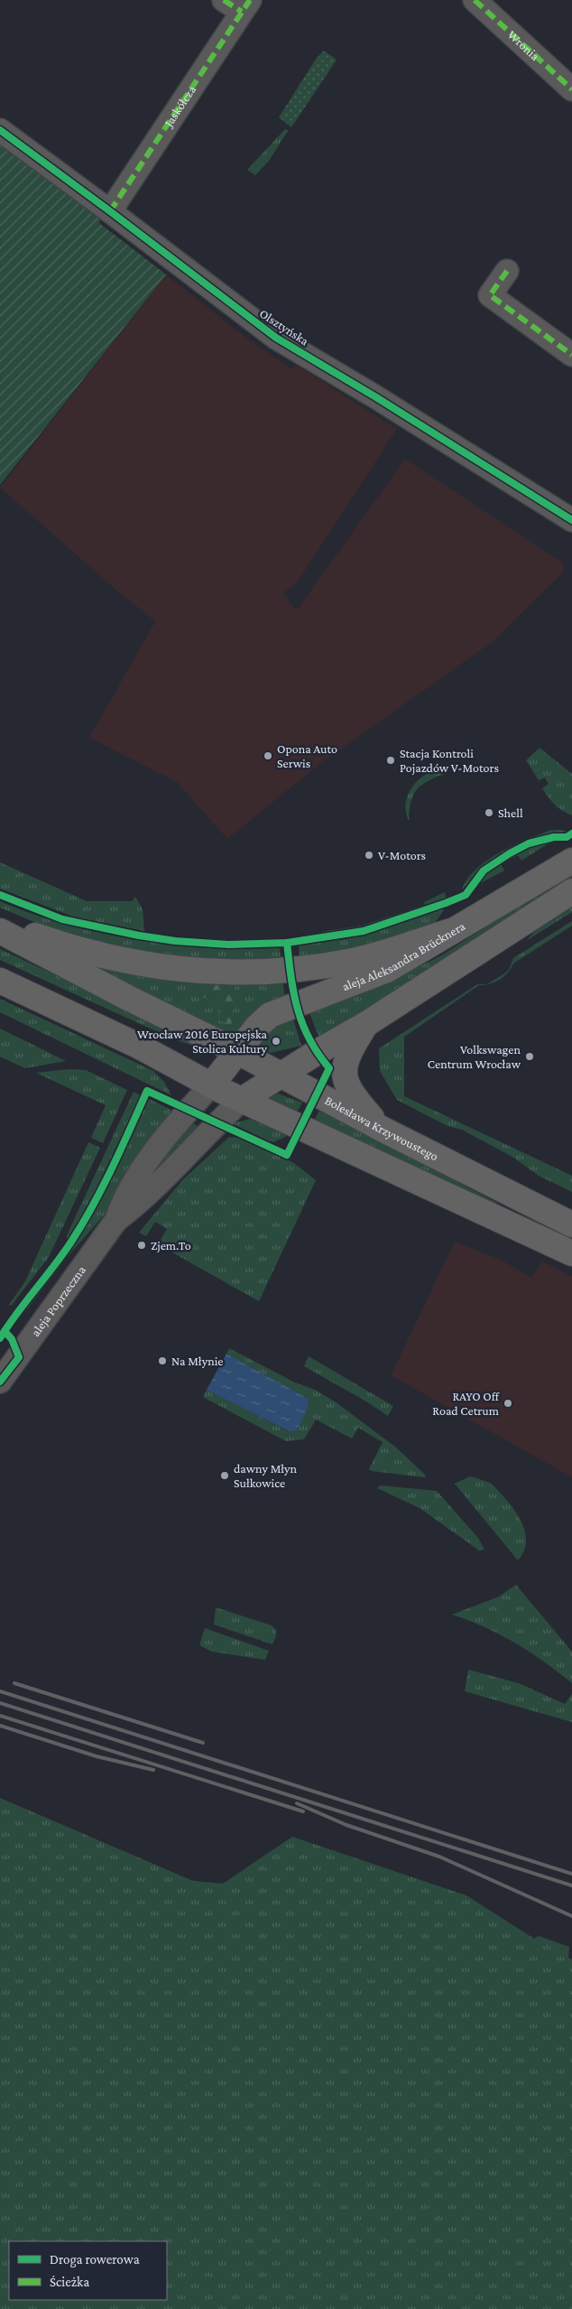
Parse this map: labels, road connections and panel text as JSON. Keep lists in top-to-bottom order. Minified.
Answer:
{"streets":{"main road":["aleja Aleksandra Brücknera","Bolesława Krzywoustego"],"street":["Wronia","Jaskółcza","Olsztyńska","aleja Poprzeczna"]},"crossings":[["Jaskółcza","Olsztyńska"],["aleja Aleksandra Brücknera","Bolesława Krzywoustego"],["aleja Aleksandra Brücknera","aleja Poprzeczna"]],"places":["Opona Auto Serwis","Stacja Kontroli Pojazdów V-Motors","Shell","V-Motors","Wrocław 2016 Europejska Stolica Kultury","Volkswagen Centrum Wrocław","Zjem.To","Na Młynie","RAYO Off Road Cetrum","dawny Młyn Sułkowice"],"legend":["Droga rowerowa","Ścieżka"]}
